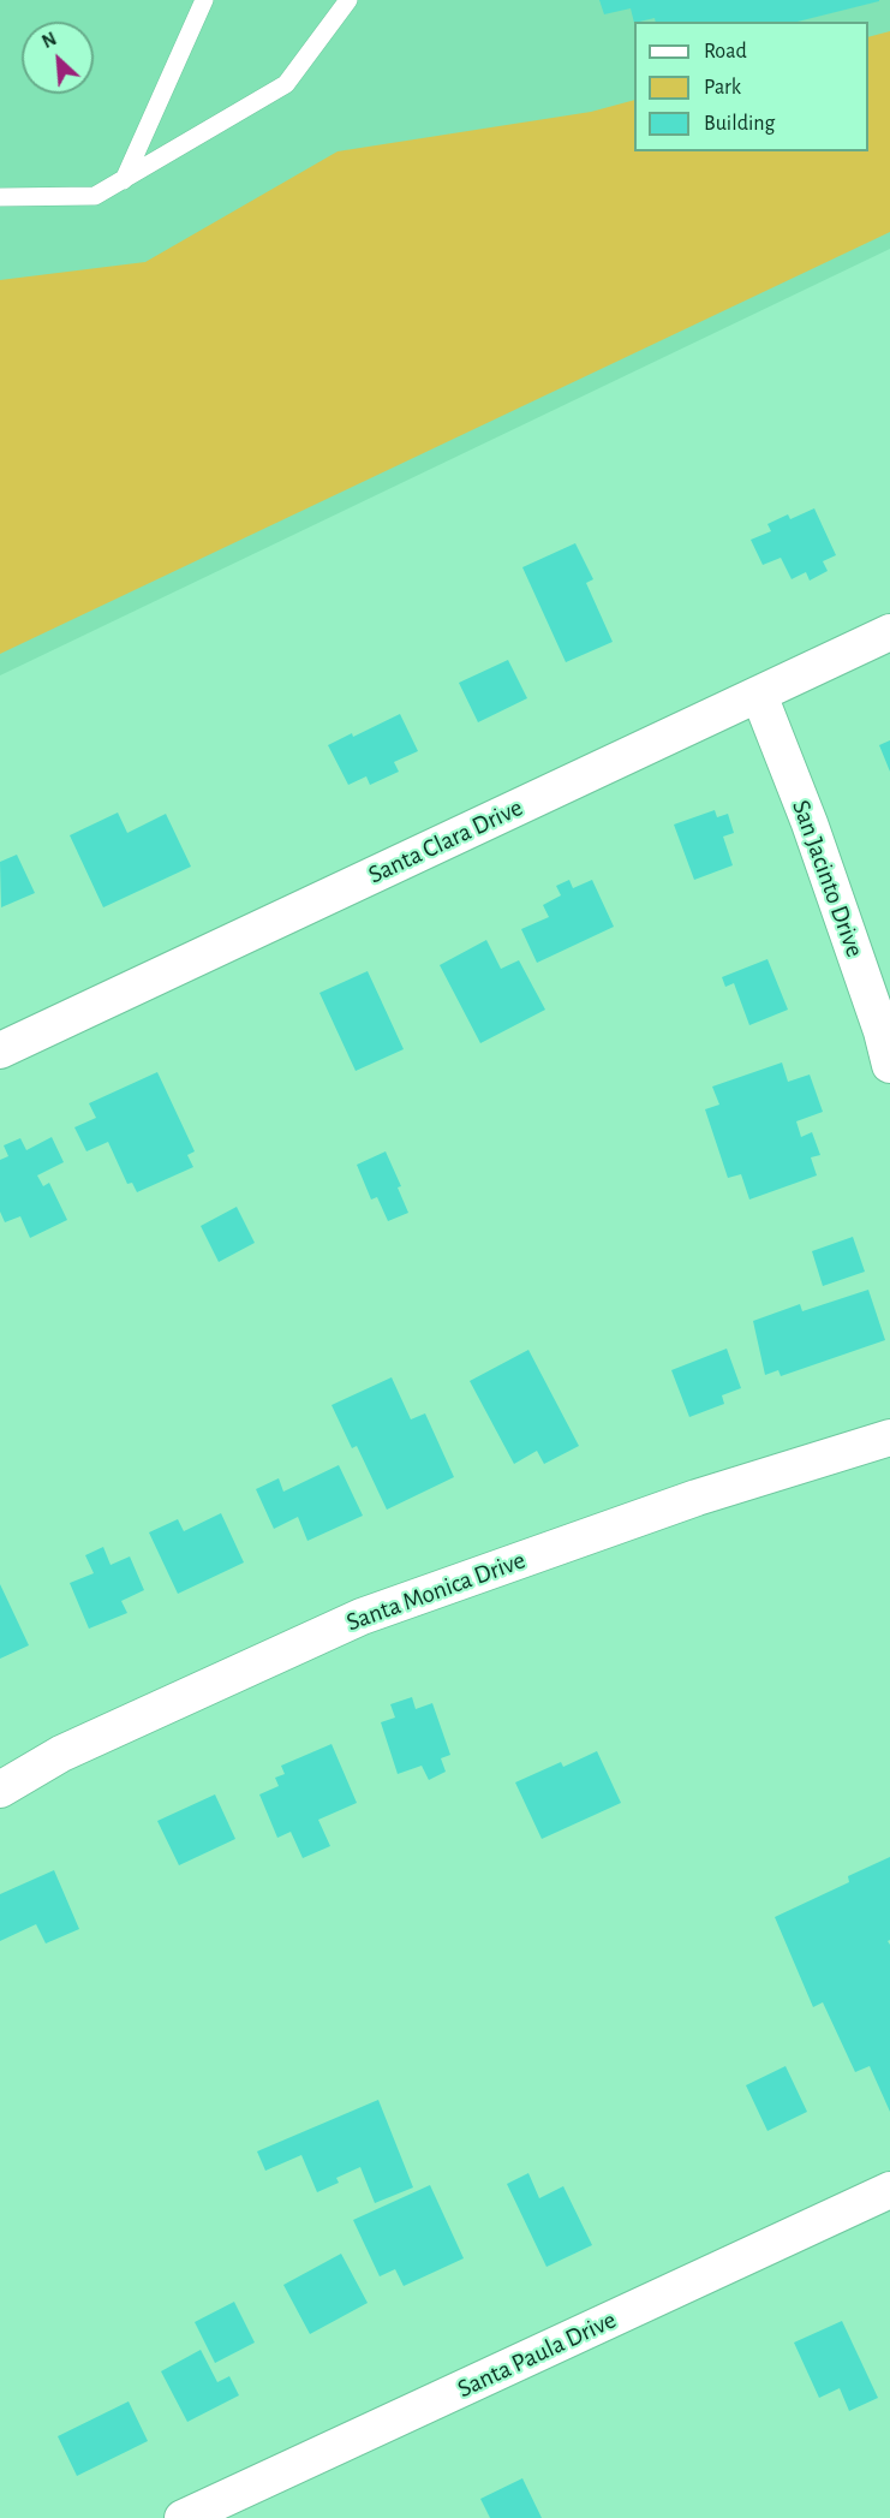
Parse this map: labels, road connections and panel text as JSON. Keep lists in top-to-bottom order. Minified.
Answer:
{"streets":{"street":["Santa Clara Drive","San Jacinto Drive","Santa Monica Drive","Santa Paula Drive"]},"crossings":[["Santa Clara Drive","San Jacinto Drive"]],"legend":["Road","Park","Building"],"north":"top left"}
